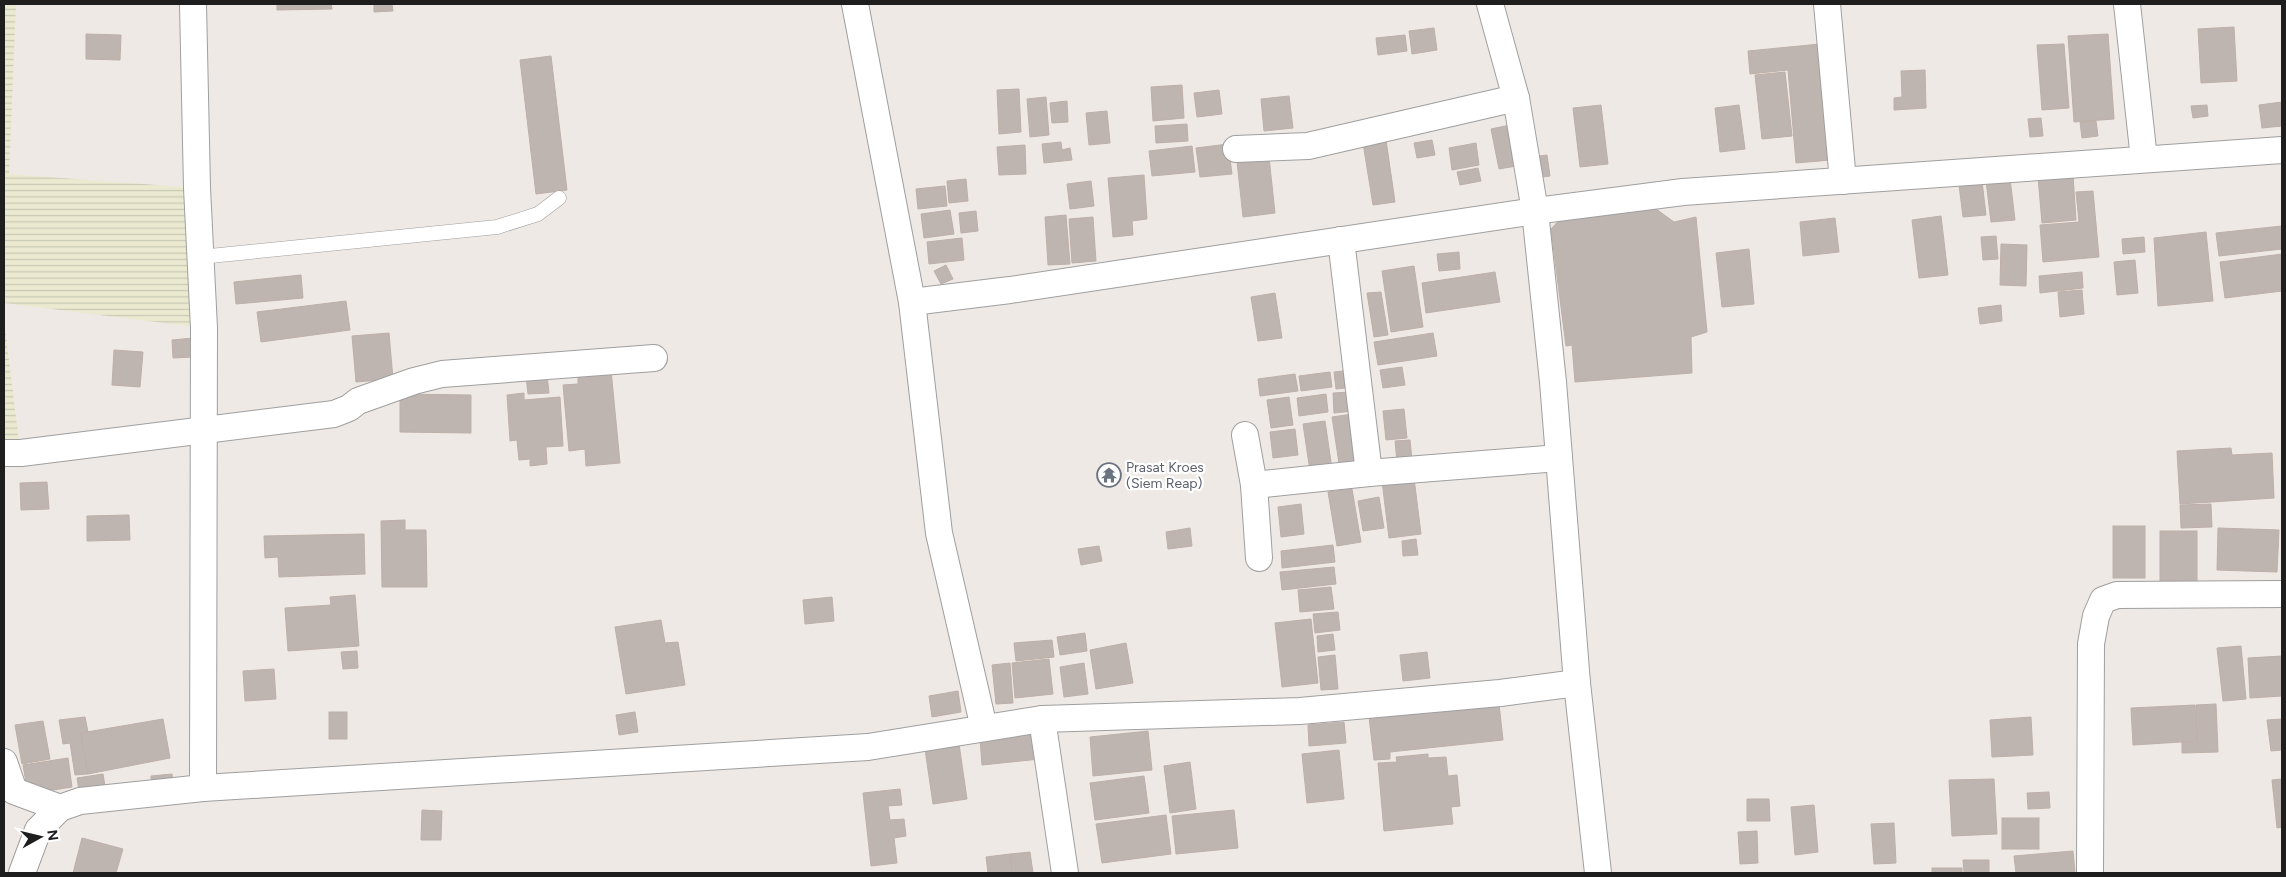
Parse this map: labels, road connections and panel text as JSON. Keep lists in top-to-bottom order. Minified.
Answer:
{"places":{"temple":["Prasat Kroes (Siem Reap)"]},"north":"right"}
